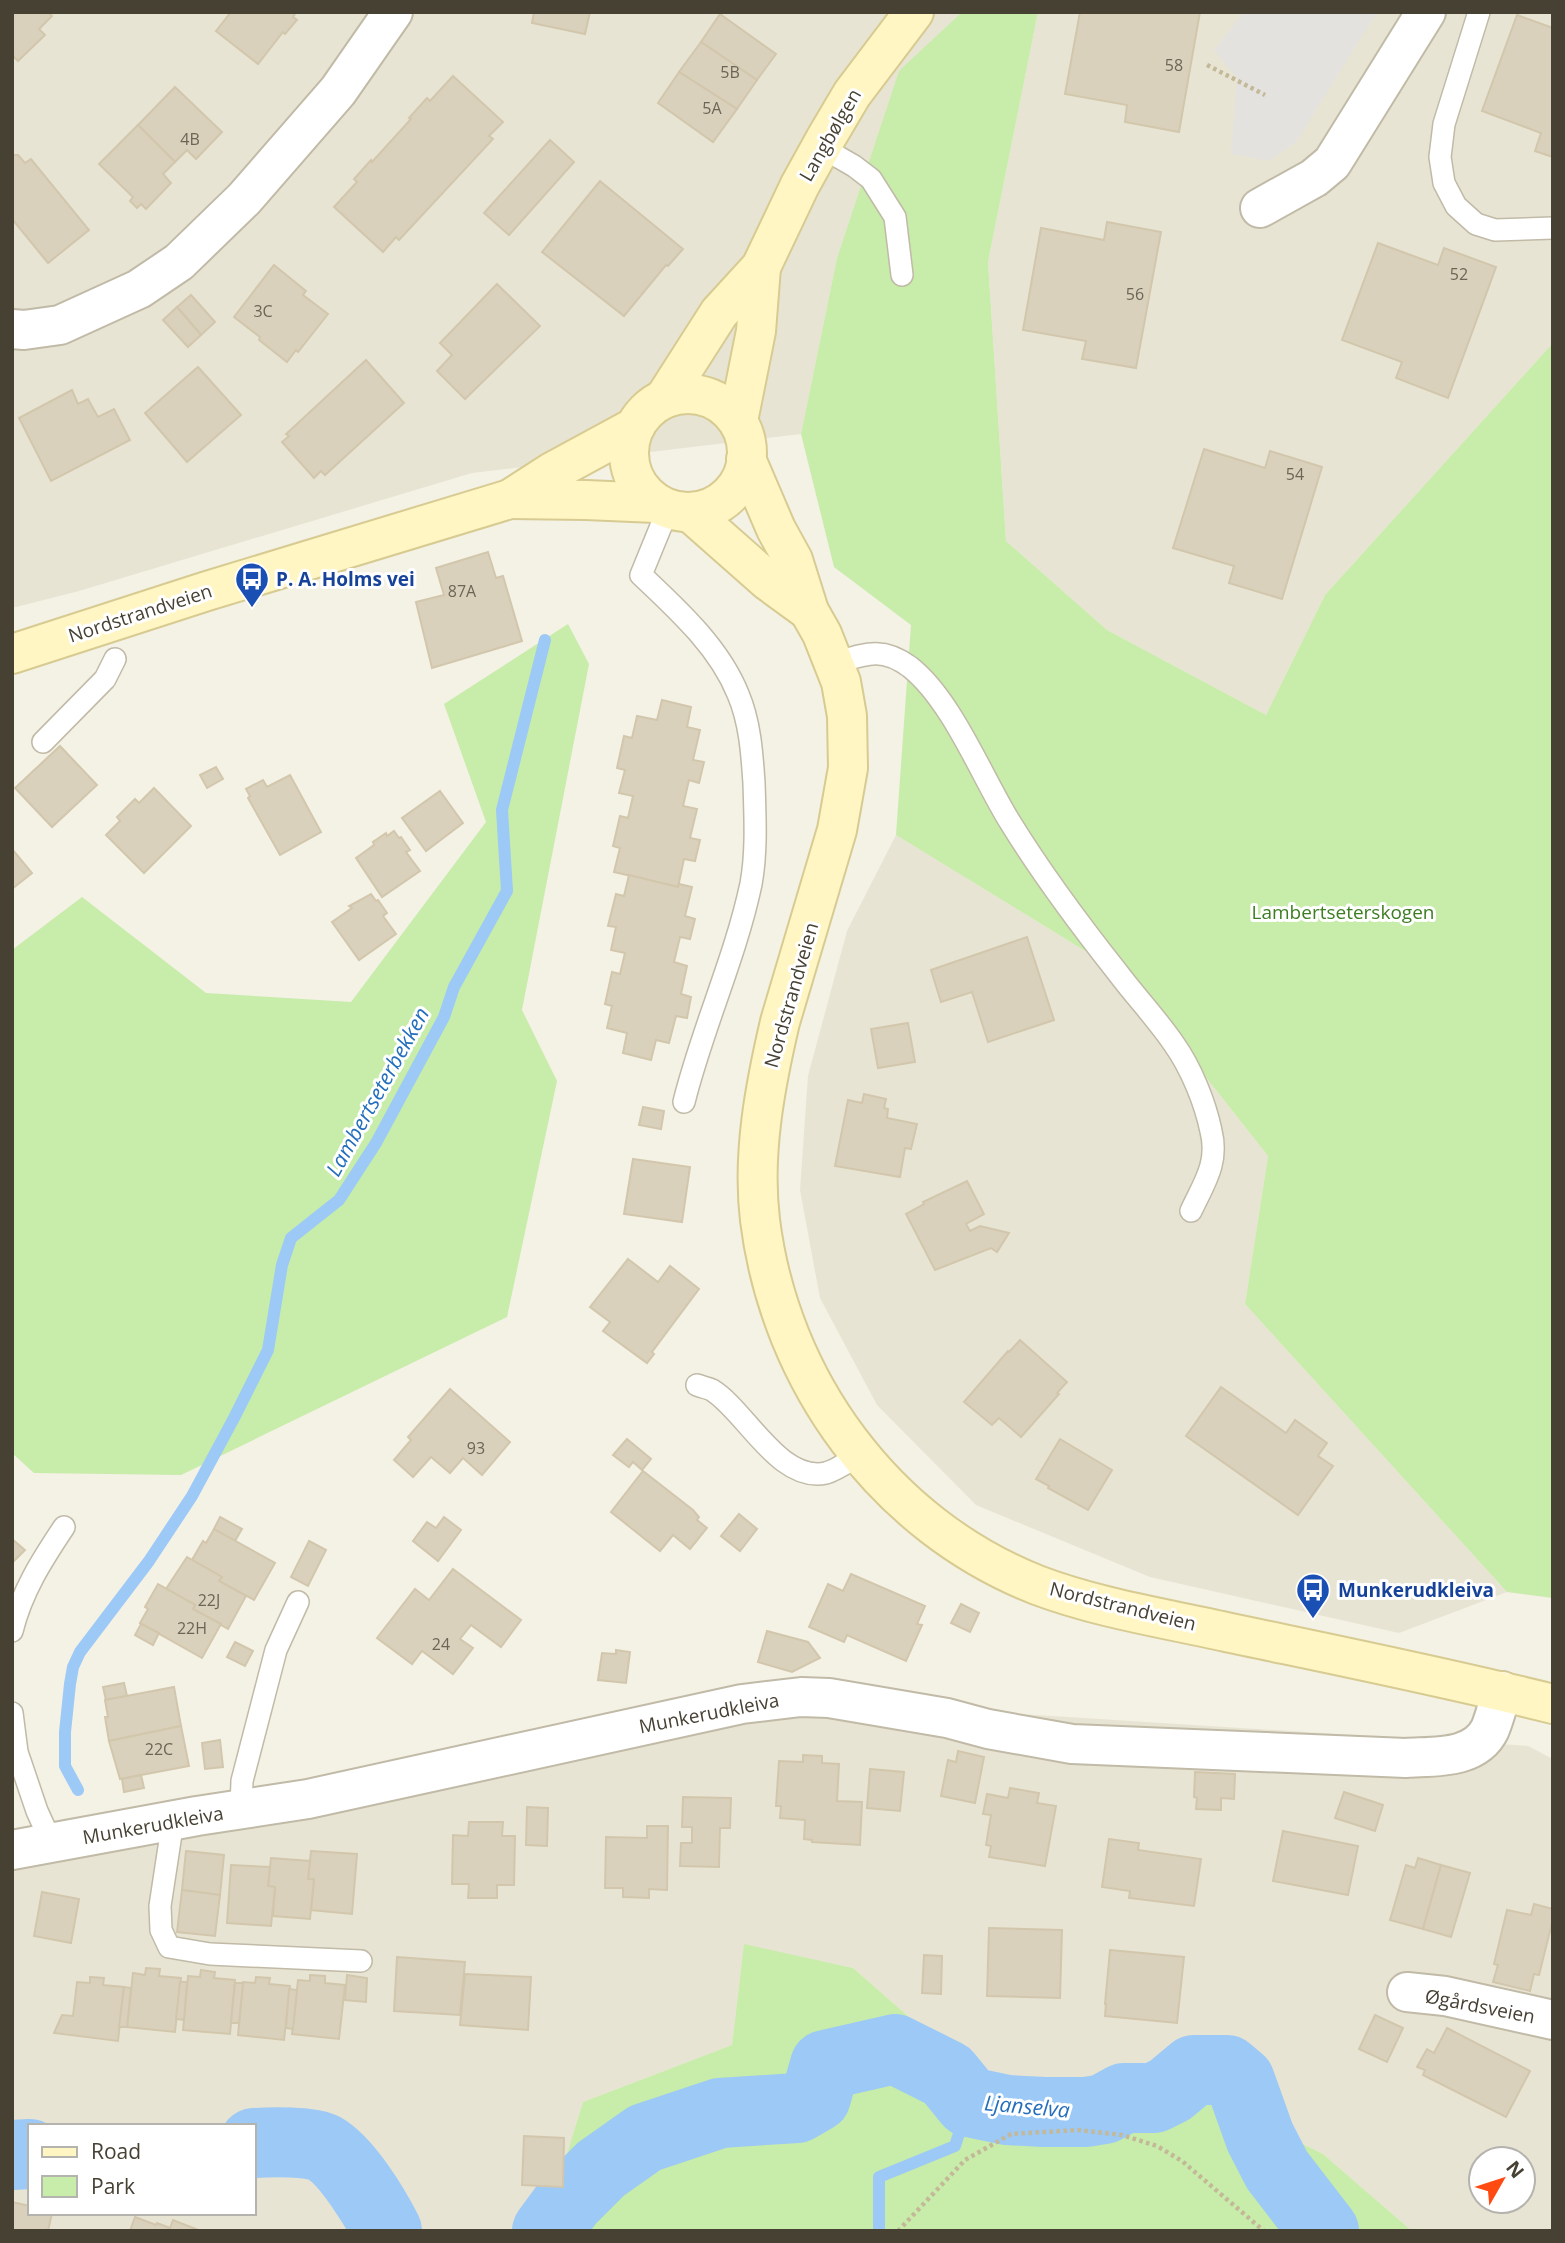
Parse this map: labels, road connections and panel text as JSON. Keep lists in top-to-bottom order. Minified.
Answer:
{"streets":{"main road":["Langbølgen","Nordstrandveien"],"street":["Munkerudkleiva","Øgårdsveien"]},"crossings":[["Langbølgen","Nordstrandveien"],["Nordstrandveien","Munkerudkleiva"]],"water":["Lambertseterbekken","Ljanselva"],"parks":["Lambertseterskogen"],"places":{"bus stop":["P. A. Holms vei","Munkerudkleiva"]},"house_numbers":["58","5B","5A","4B","52","56","3C","54","87A","93","22J","22H","24","22C"],"legend":["Road","Park"],"north":"top right"}
